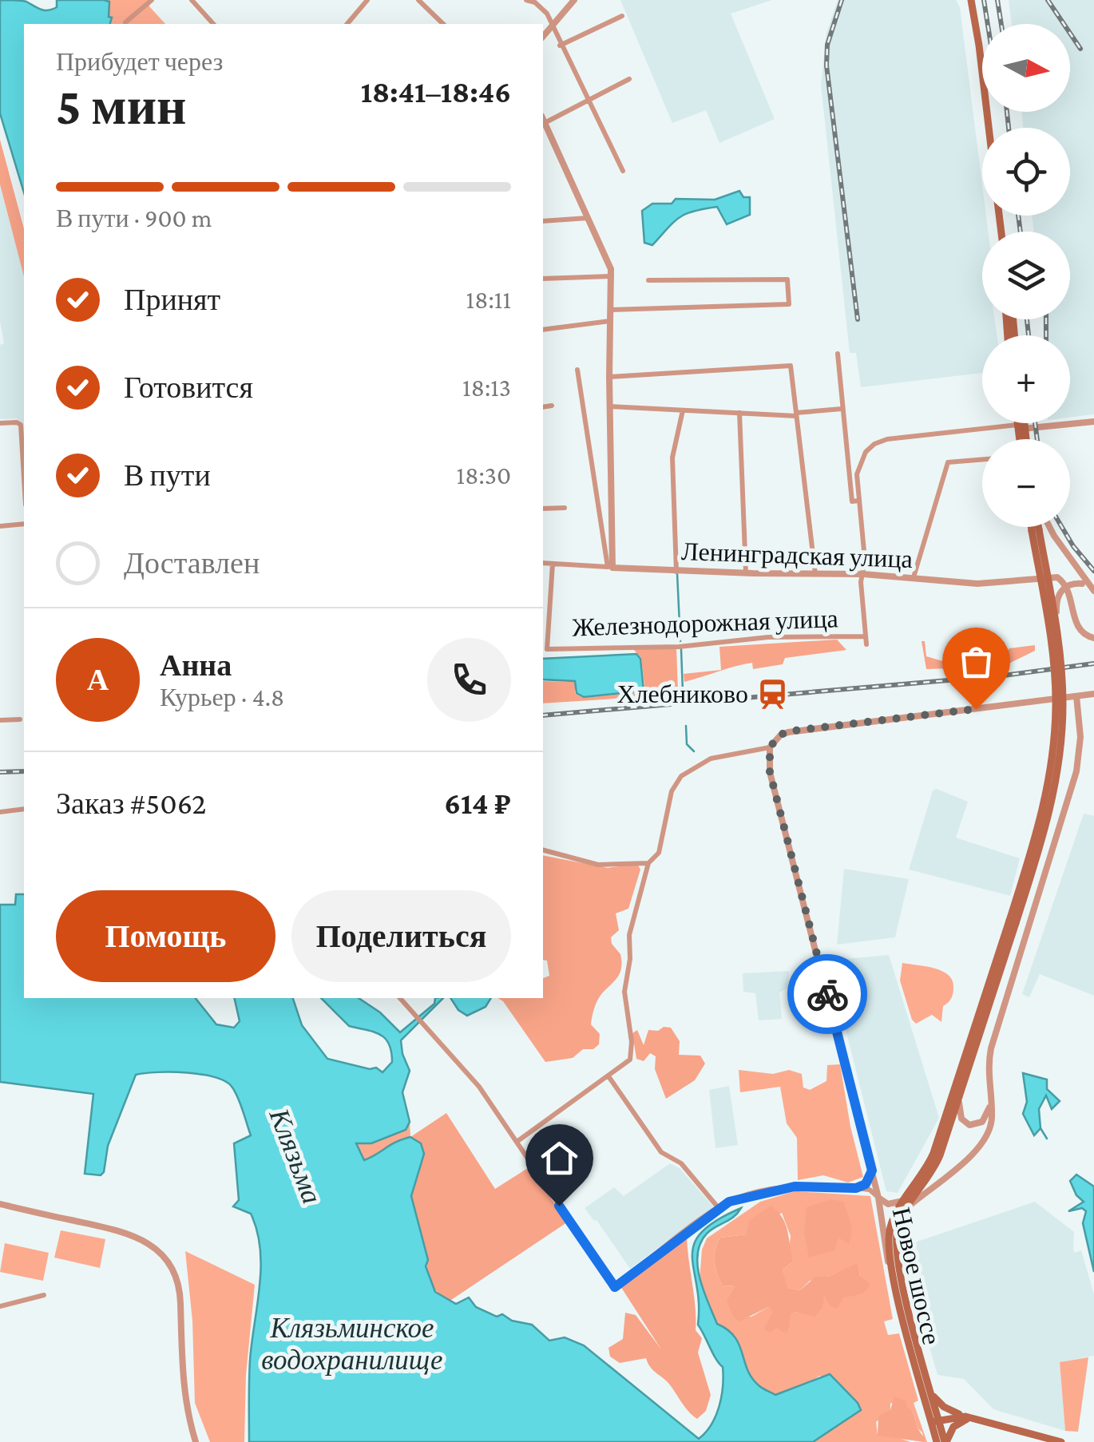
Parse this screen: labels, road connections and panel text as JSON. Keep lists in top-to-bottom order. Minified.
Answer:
{"streets":{"main road":["Новое шоссе"],"street":["Ленинградская улица","Железнодорожная улица"]},"crossings":[["Ленинградская улица","Железнодорожная улица"]],"water":["Клязьма","Клязьминское водохранилище"],"places":{"station":["Хлебниково"]},"north":"right","page":{"map_buttons":["+","−"],"heading":["5 мин","Прибудет через","18:41–18:46"],"panel":["Анна","Курьер · 4.8","Заказ #5062","614 ₽"],"bar":"В пути · 900 m","list":[["Принят","18:11"],["Готовится","18:13"],["В пути","18:30"],"Доставлен"],"round":"А","buttons":["Помощь","Поделиться"]}}
